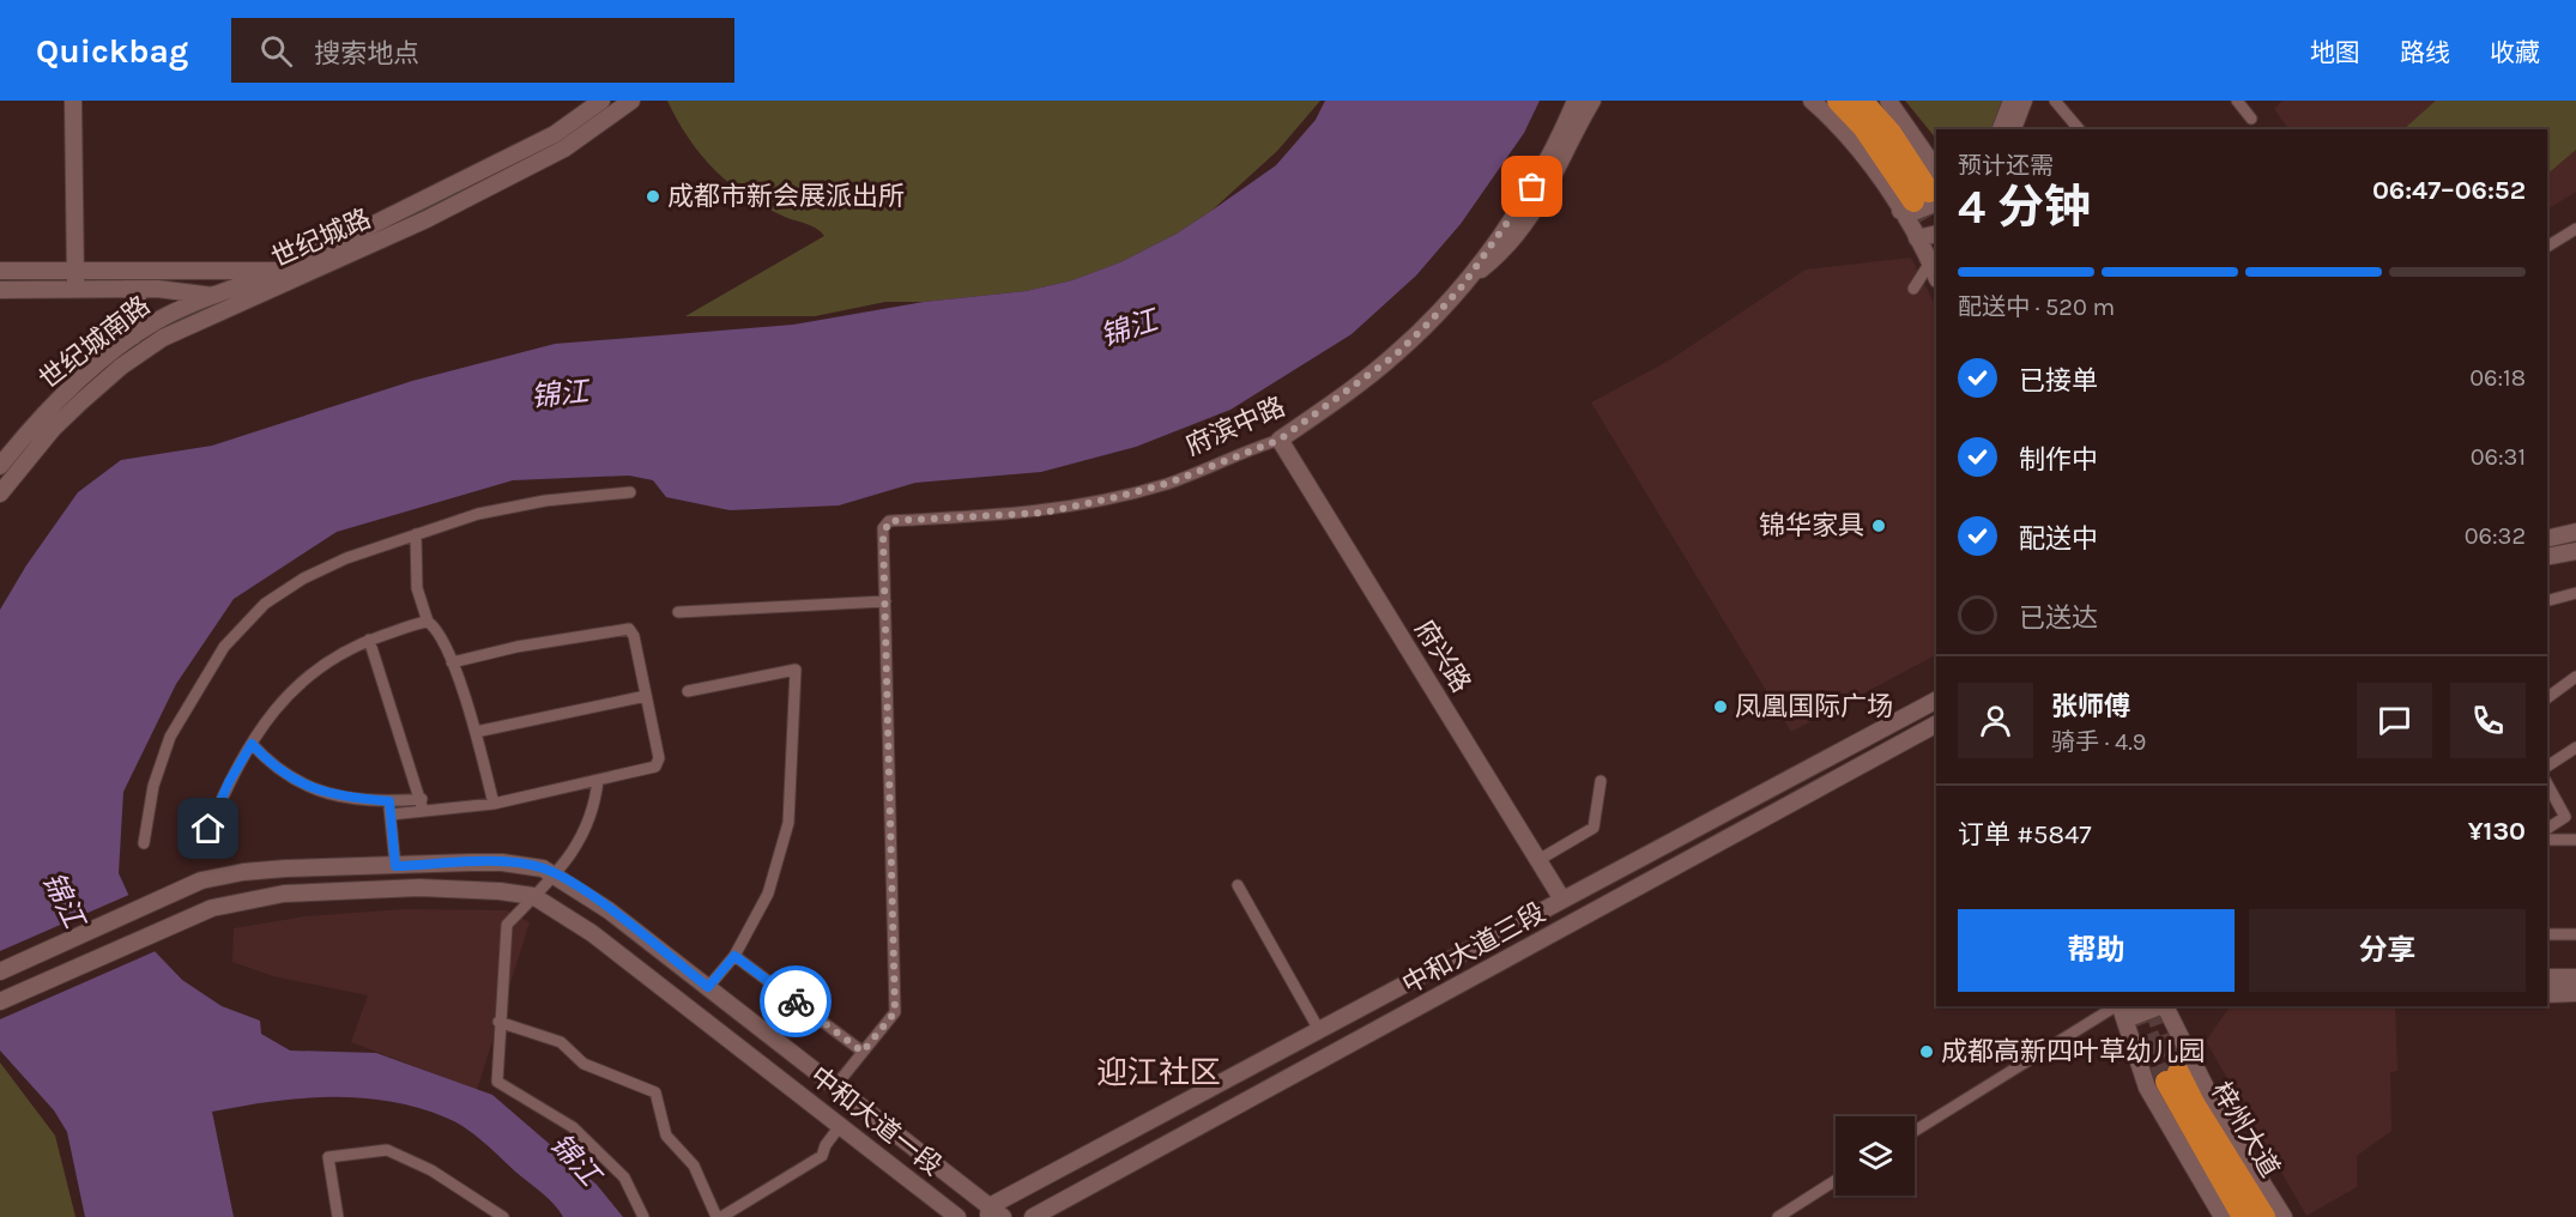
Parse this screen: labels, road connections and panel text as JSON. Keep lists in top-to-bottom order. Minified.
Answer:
{"streets":{"highway":["梓州大道"],"main road":["世纪城路","世纪城南路","府滨中路","府兴路","中和大道三段","中和大道一段"]},"crossings":[["世纪城路","世纪城南路"],["府滨中路","府兴路"]],"districts":["迎江社区"],"water":["锦江"],"places":["成都市新会展派出所","锦华家具","凤凰国际广场","成都高新四叶草幼儿园"],"page":{"header":"Quickbag","search":"搜索地点","nav":["地图","路线","收藏"],"heading":["4 分钟","预计还需","06:47–06:52"],"panel":["张师傅","骑手 · 4.9","订单 #5847","¥130"],"bar":"配送中 · 520 m","list":[["已接单","06:18"],["制作中","06:31"],["配送中","06:32"],"已送达"],"buttons":["帮助","分享"]}}
